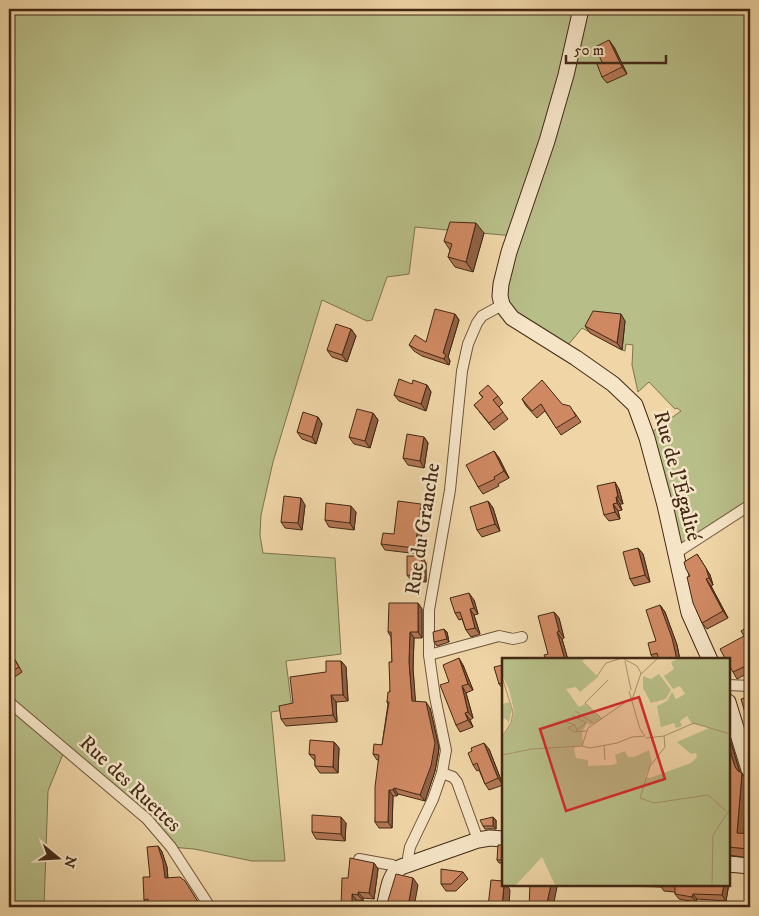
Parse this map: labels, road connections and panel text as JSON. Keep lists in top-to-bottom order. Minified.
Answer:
{"streets":{"street":["Rue de l'Égalité","Rue du Granche","Rue des Ruettes"]},"crossings":[["Rue de l'Égalité","Rue du Granche"]],"scale_bar":"50 m","north":"right"}
